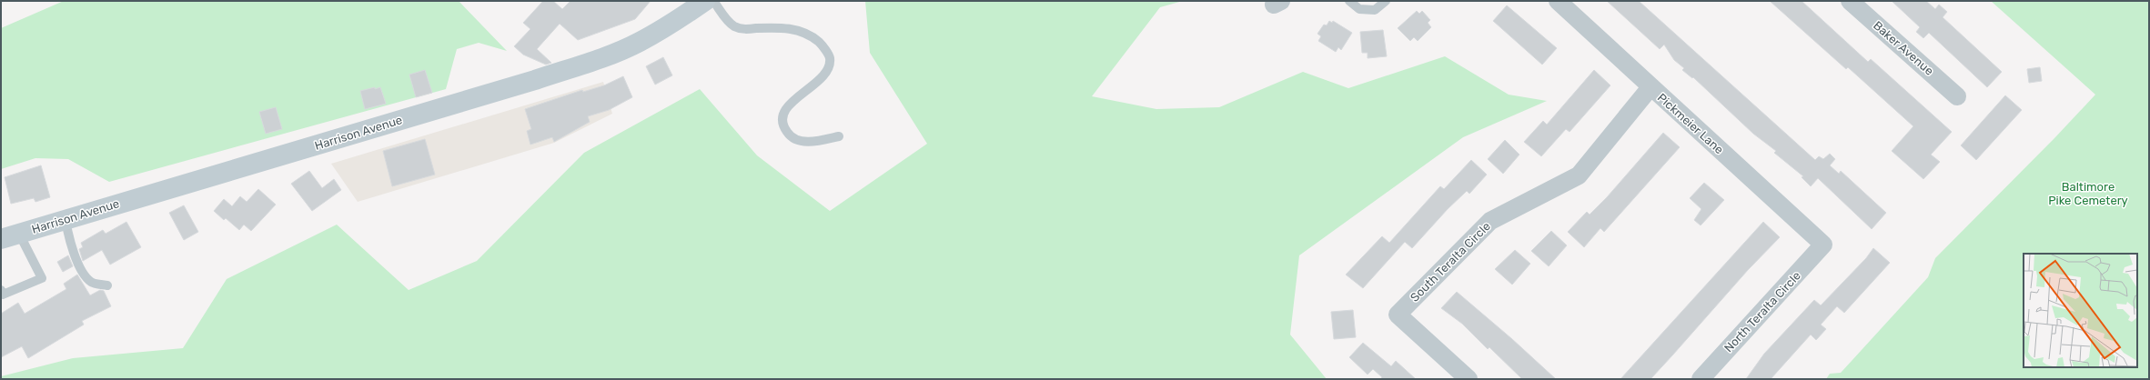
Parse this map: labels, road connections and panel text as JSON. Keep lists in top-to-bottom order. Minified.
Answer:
{"streets":{"main road":["Harrison Avenue"],"street":["Baker Avenue","Pickmeier Lane","South Teralta Circle","North Teralta Circle"]},"crossings":[["Pickmeier Lane","South Teralta Circle"],["Pickmeier Lane","North Teralta Circle"]],"parks":["Baltimore Pike Cemetery"]}
